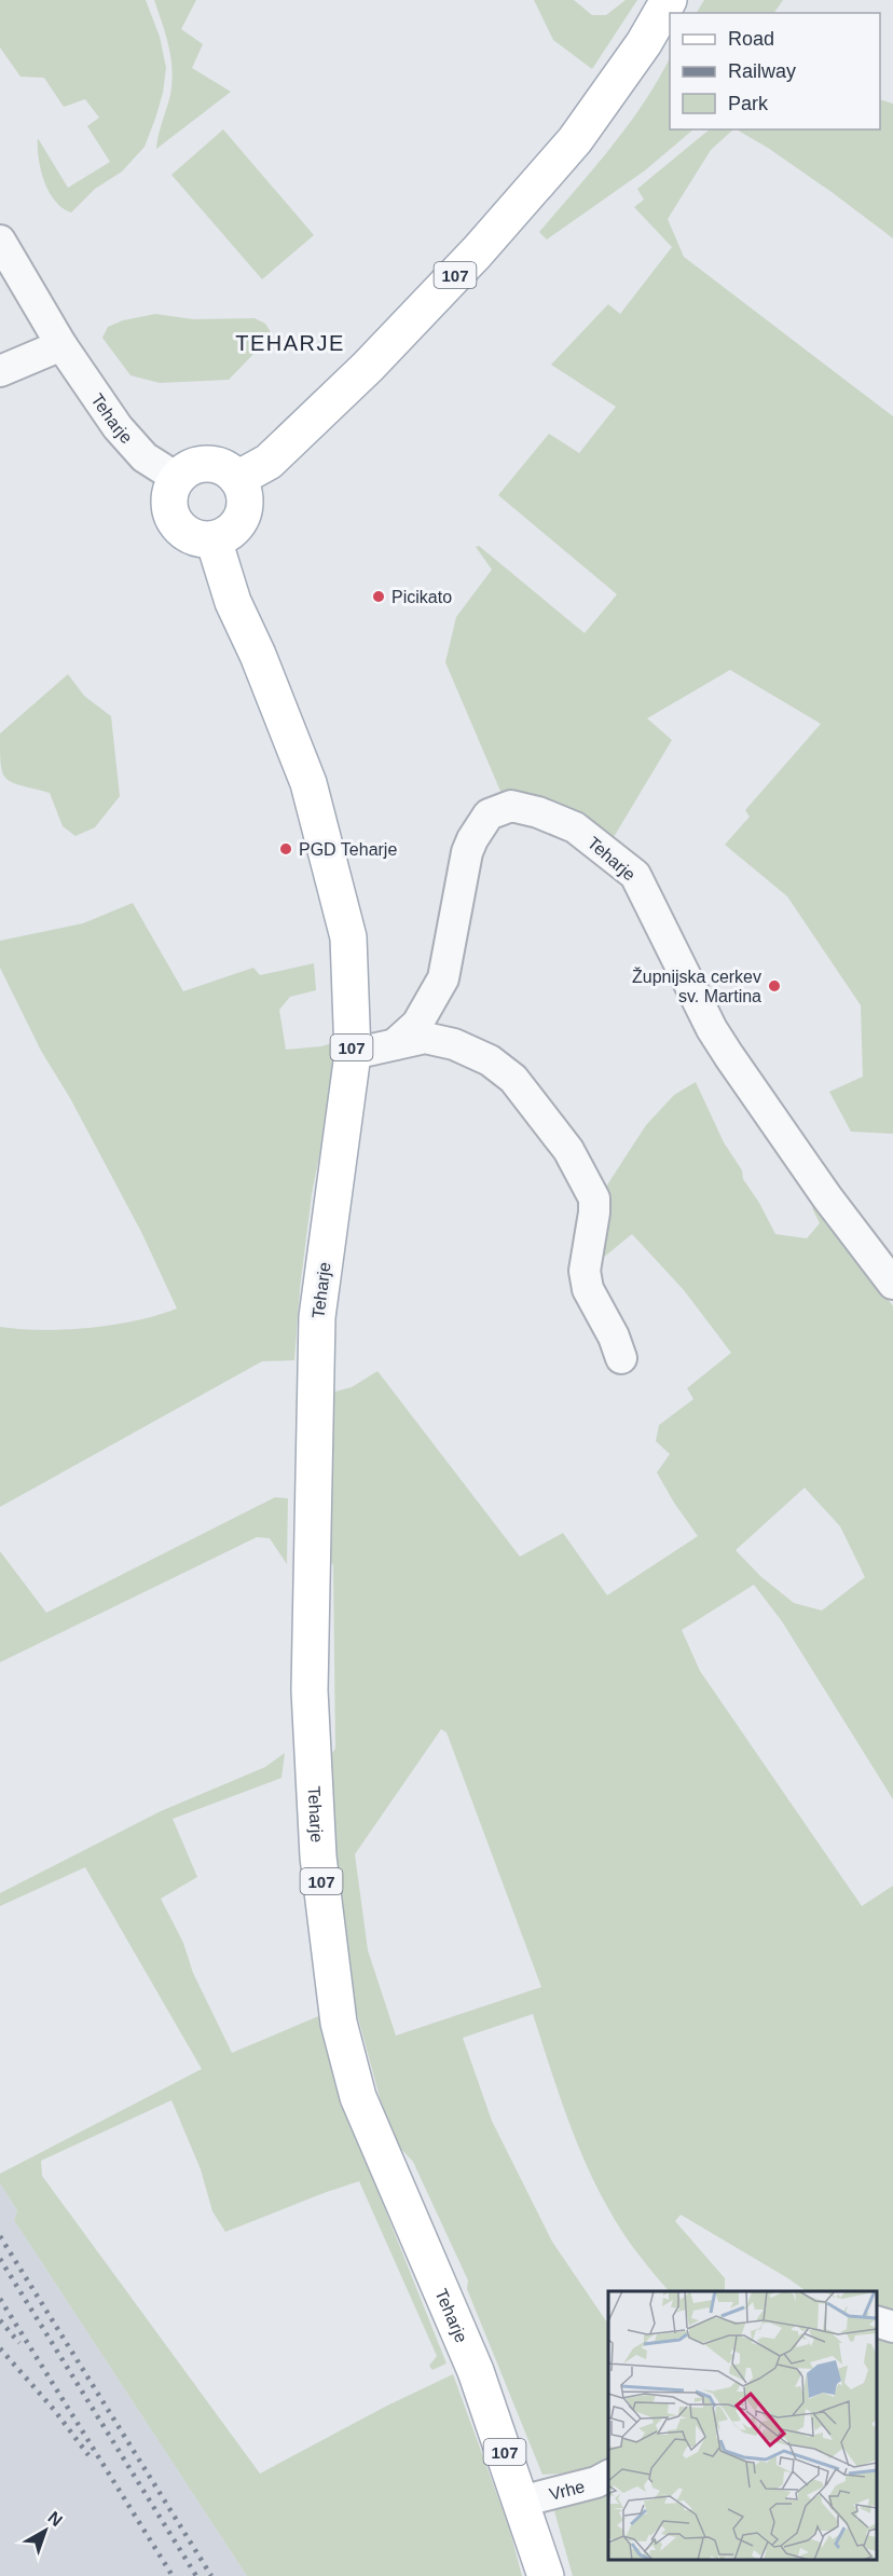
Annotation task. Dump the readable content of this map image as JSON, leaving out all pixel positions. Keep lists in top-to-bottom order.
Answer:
{
  "streets": {
    "main road": ["107", "Teharje"],
    "street": ["Vrhe"]
  },
  "crossings": [
    ["107", "Teharje"],
    ["Teharje", "Vrhe"]
  ],
  "districts": ["TEHARJE"],
  "places": ["Picikato", "PGD Teharje", "Župnijska cerkev sv. Martina"],
  "legend": ["Road", "Railway", "Park"],
  "north": "top right"
}
